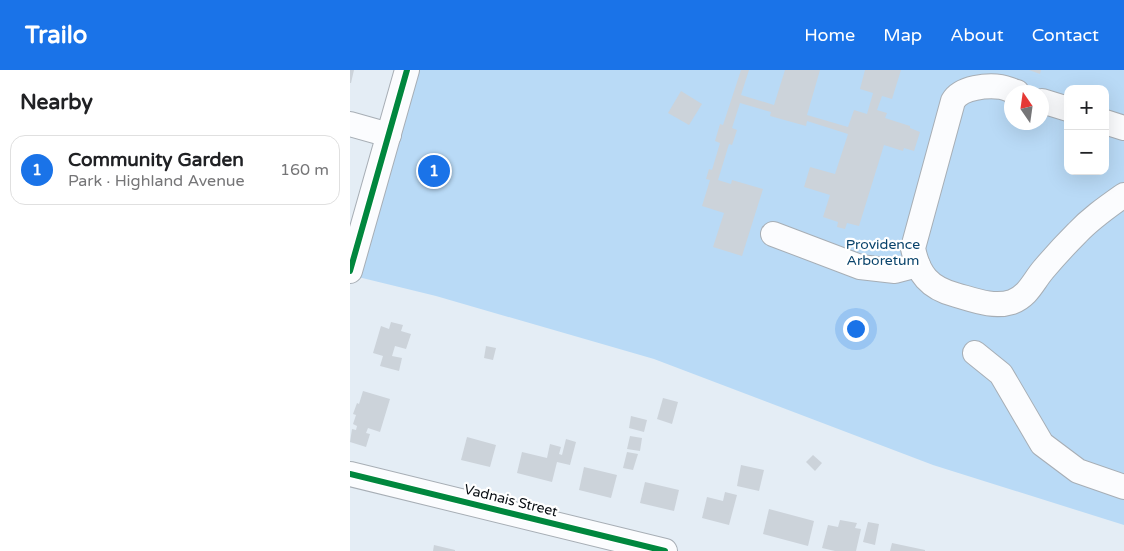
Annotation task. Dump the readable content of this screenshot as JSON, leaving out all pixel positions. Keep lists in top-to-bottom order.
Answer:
{
  "streets": {
    "street": ["Vadnais Street"]
  },
  "parks": ["Providence Arboretum"],
  "north": "top",
  "page": {
    "header": "Trailo",
    "nav": [
      "Home",
      "Map",
      "About",
      "Contact"
    ],
    "heading": "Nearby",
    "map_buttons": ["+", "−"],
    "list": [
      {
        "mark": "1",
        "name": "Community Garden",
        "note": "Park · Highland Avenue",
        "value": "160 m"
      }
    ],
    "pins": "1"
  }
}
